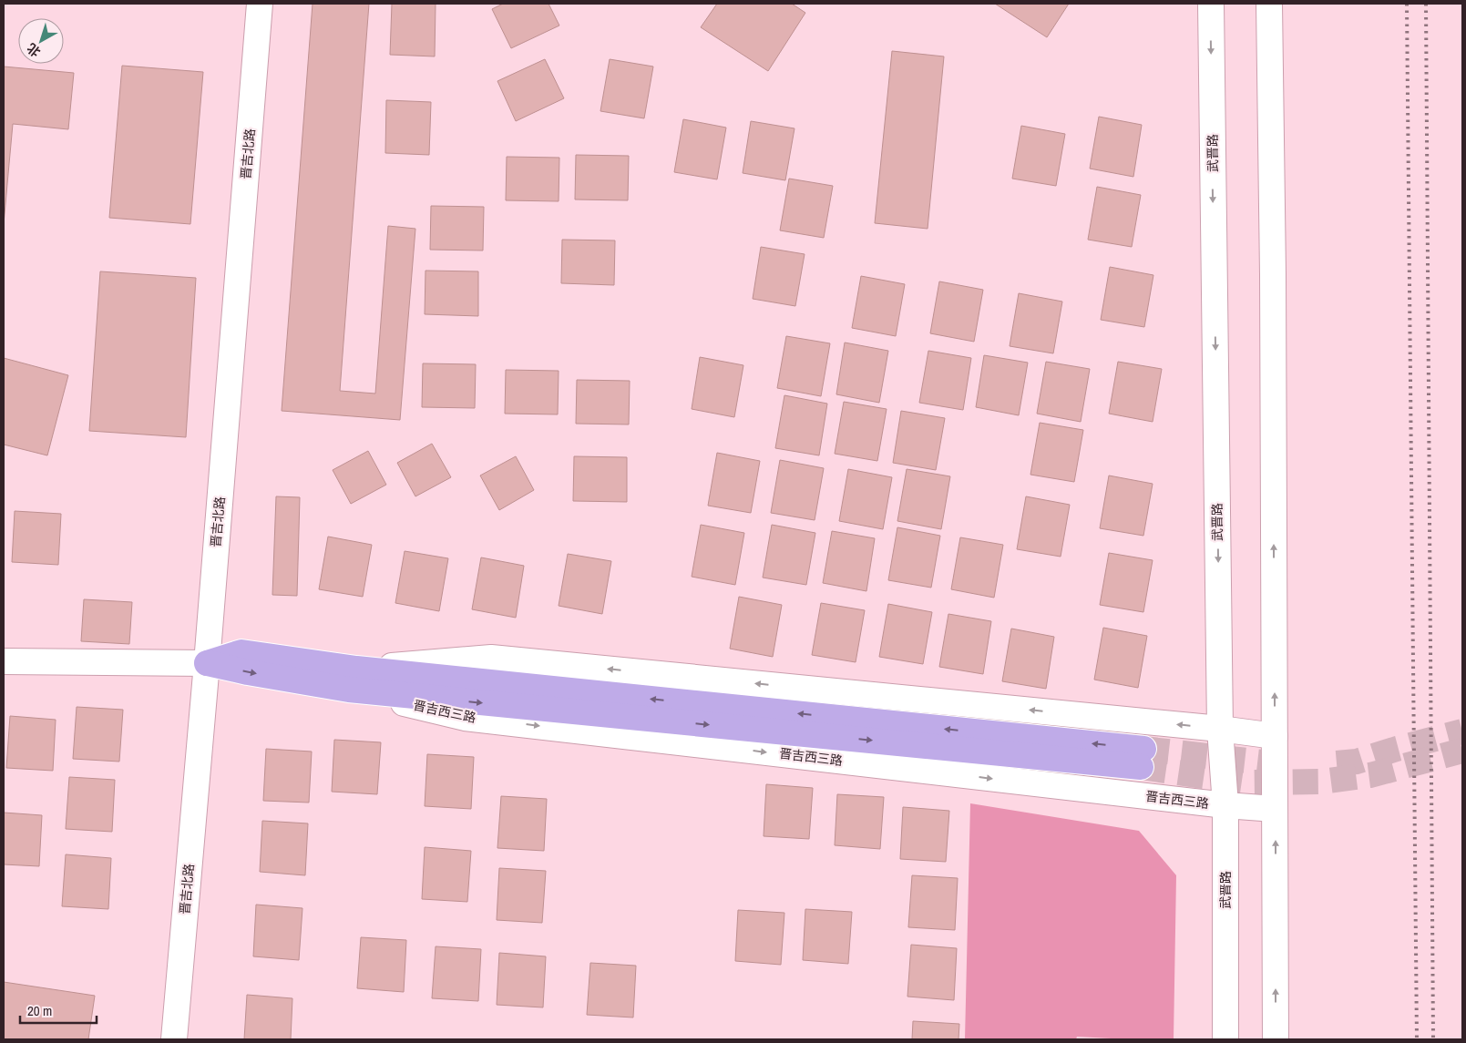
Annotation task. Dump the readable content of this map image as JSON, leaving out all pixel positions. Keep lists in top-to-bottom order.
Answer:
{
  "streets": {
    "main road": ["晋吉西三路"],
    "street": ["武晋路", "晋吉北路"]
  },
  "crossings": [
    ["武晋路", "晋吉西三路"],
    ["晋吉北路", "晋吉西三路"]
  ],
  "scale_bar": "20 m",
  "north": "bottom left"
}
